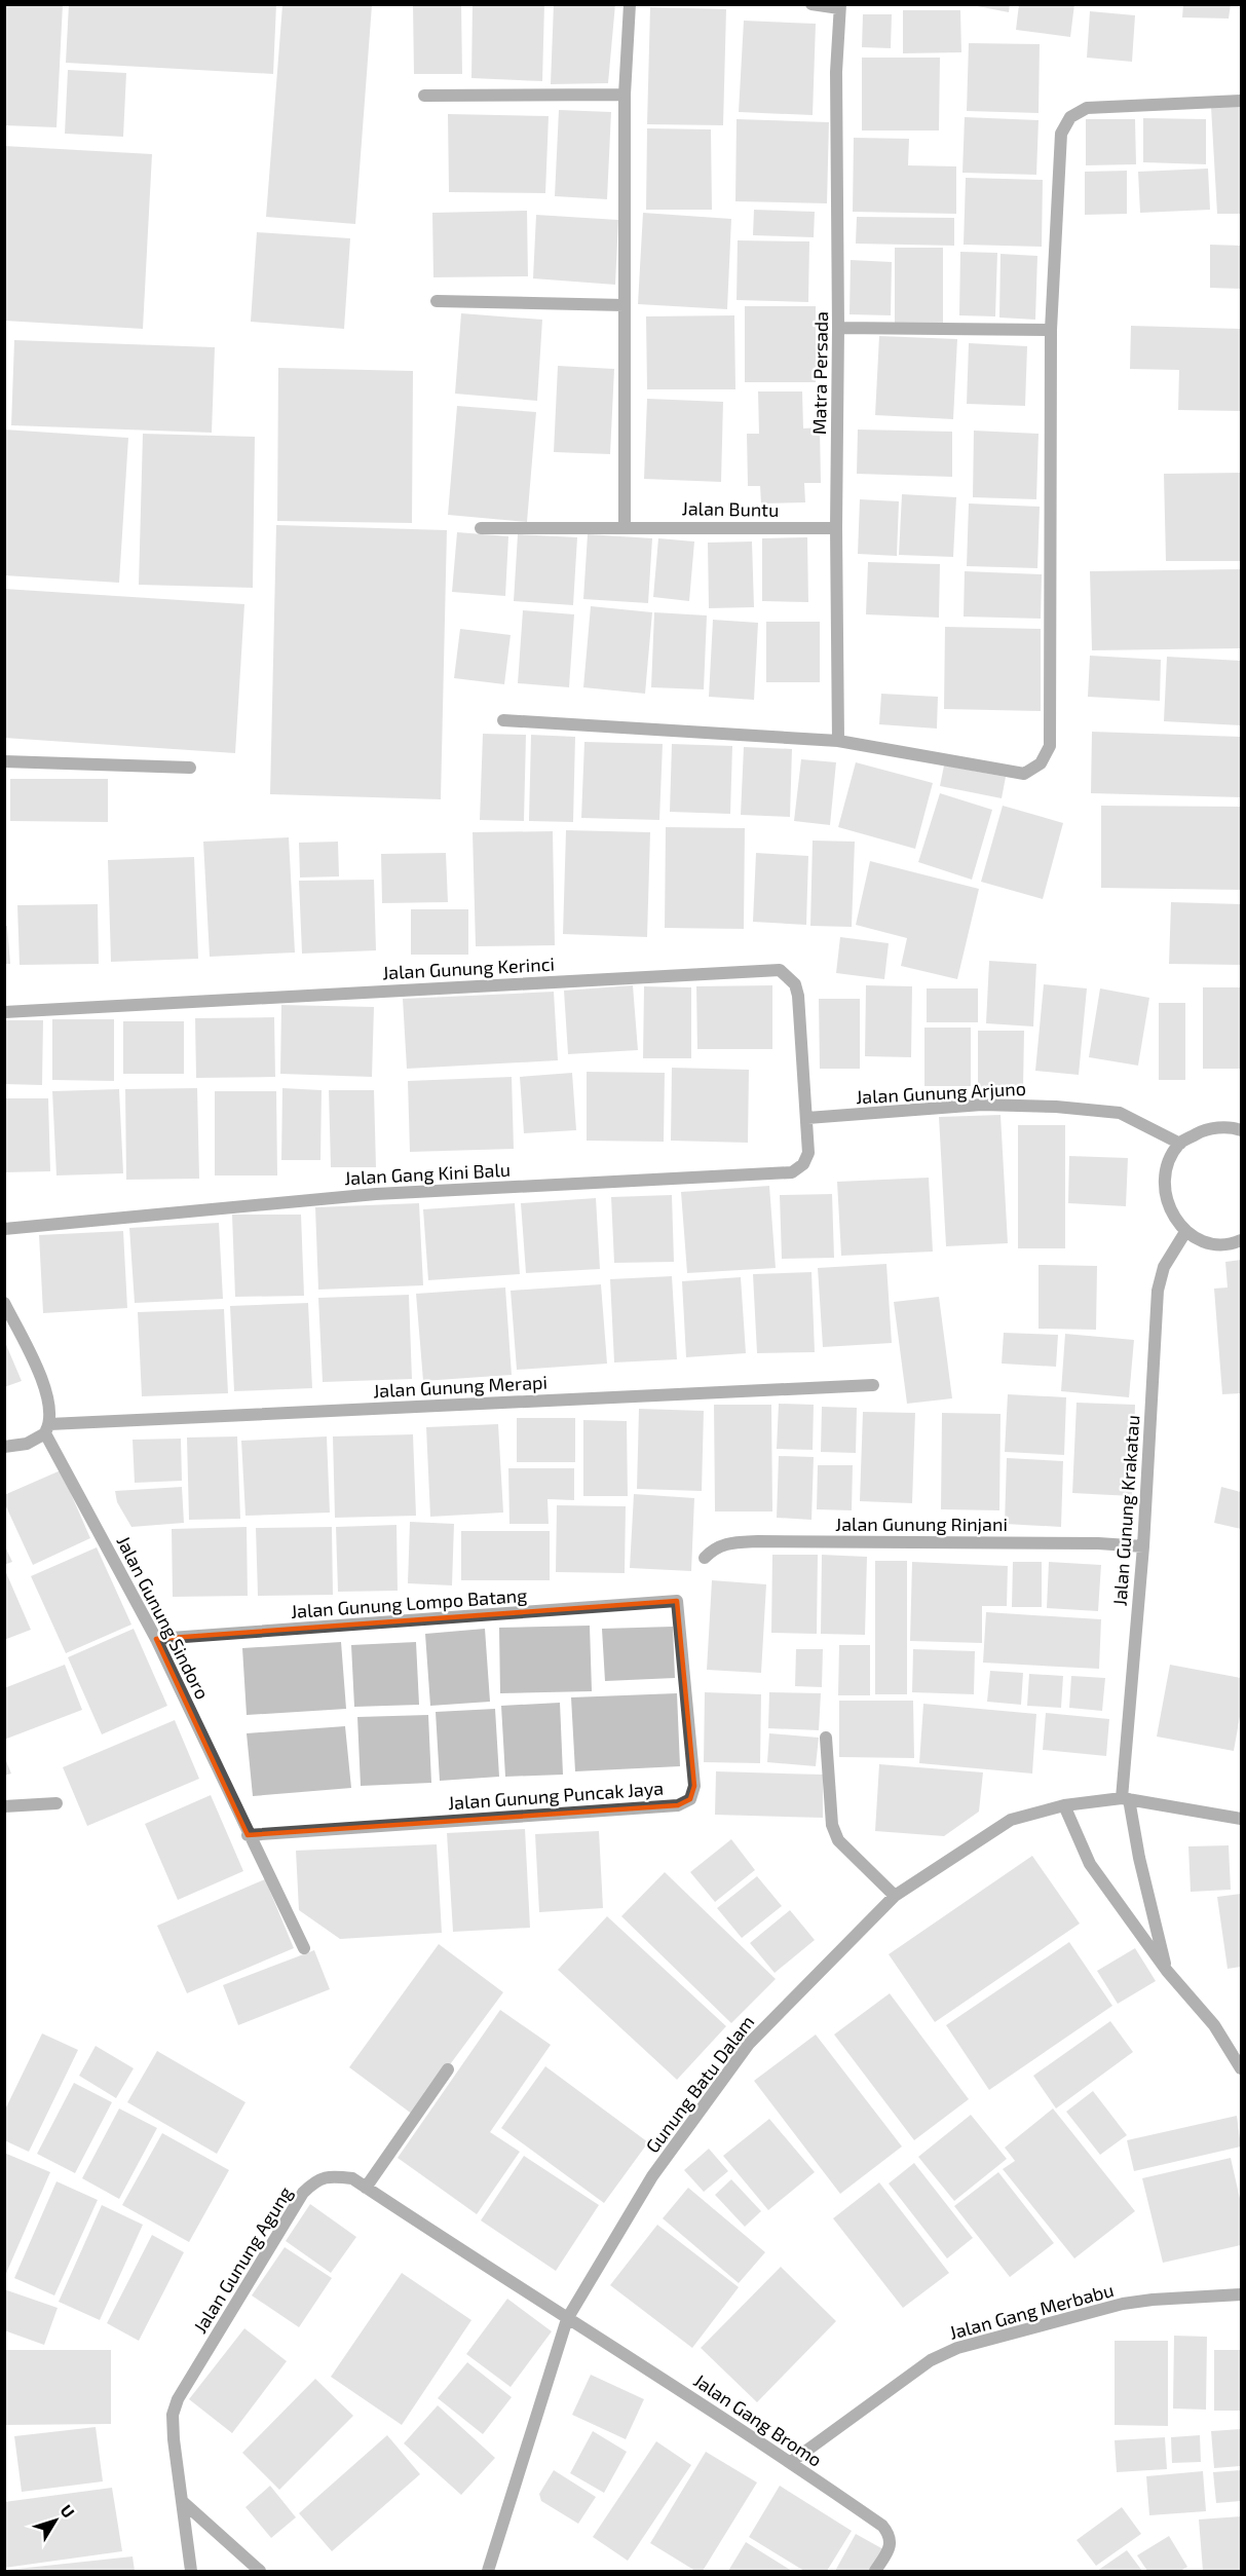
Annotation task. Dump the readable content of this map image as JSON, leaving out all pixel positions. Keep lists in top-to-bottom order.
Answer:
{
  "streets": {
    "street": [
      "Matra Persada",
      "Jalan Buntu",
      "Jalan Gunung Kerinci",
      "Jalan Gunung Arjuno",
      "Jalan Gang Kini Balu",
      "Jalan Gunung Merapi",
      "Jalan Gunung Krakatau",
      "Jalan Gunung Rinjani",
      "Jalan Gunung Lompo Batang",
      "Jalan Gunung Sindoro",
      "Jalan Gunung Puncak Jaya",
      "Gunung Batu Dalam",
      "Jalan Gunung Agung",
      "Jalan Gang Merbabu",
      "Jalan Gang Bromo"
    ]
  },
  "crossings": [
    ["Matra Persada", "Jalan Buntu"],
    ["Jalan Gunung Kerinci", "Jalan Gunung Arjuno"],
    ["Jalan Gunung Kerinci", "Jalan Gang Kini Balu"],
    ["Jalan Gunung Arjuno", "Jalan Gang Kini Balu"],
    ["Jalan Gunung Merapi", "Jalan Gunung Sindoro"],
    ["Jalan Gunung Krakatau", "Jalan Gunung Rinjani"],
    ["Jalan Gunung Krakatau", "Gunung Batu Dalam"],
    ["Jalan Gunung Lompo Batang", "Jalan Gunung Sindoro"],
    ["Jalan Gunung Lompo Batang", "Jalan Gunung Puncak Jaya"],
    ["Jalan Gunung Sindoro", "Jalan Gunung Puncak Jaya"],
    ["Gunung Batu Dalam", "Jalan Gunung Agung"],
    ["Gunung Batu Dalam", "Jalan Gang Bromo"],
    ["Jalan Gunung Agung", "Jalan Gang Bromo"],
    ["Jalan Gang Merbabu", "Jalan Gang Bromo"]
  ],
  "north": "top right"
}
